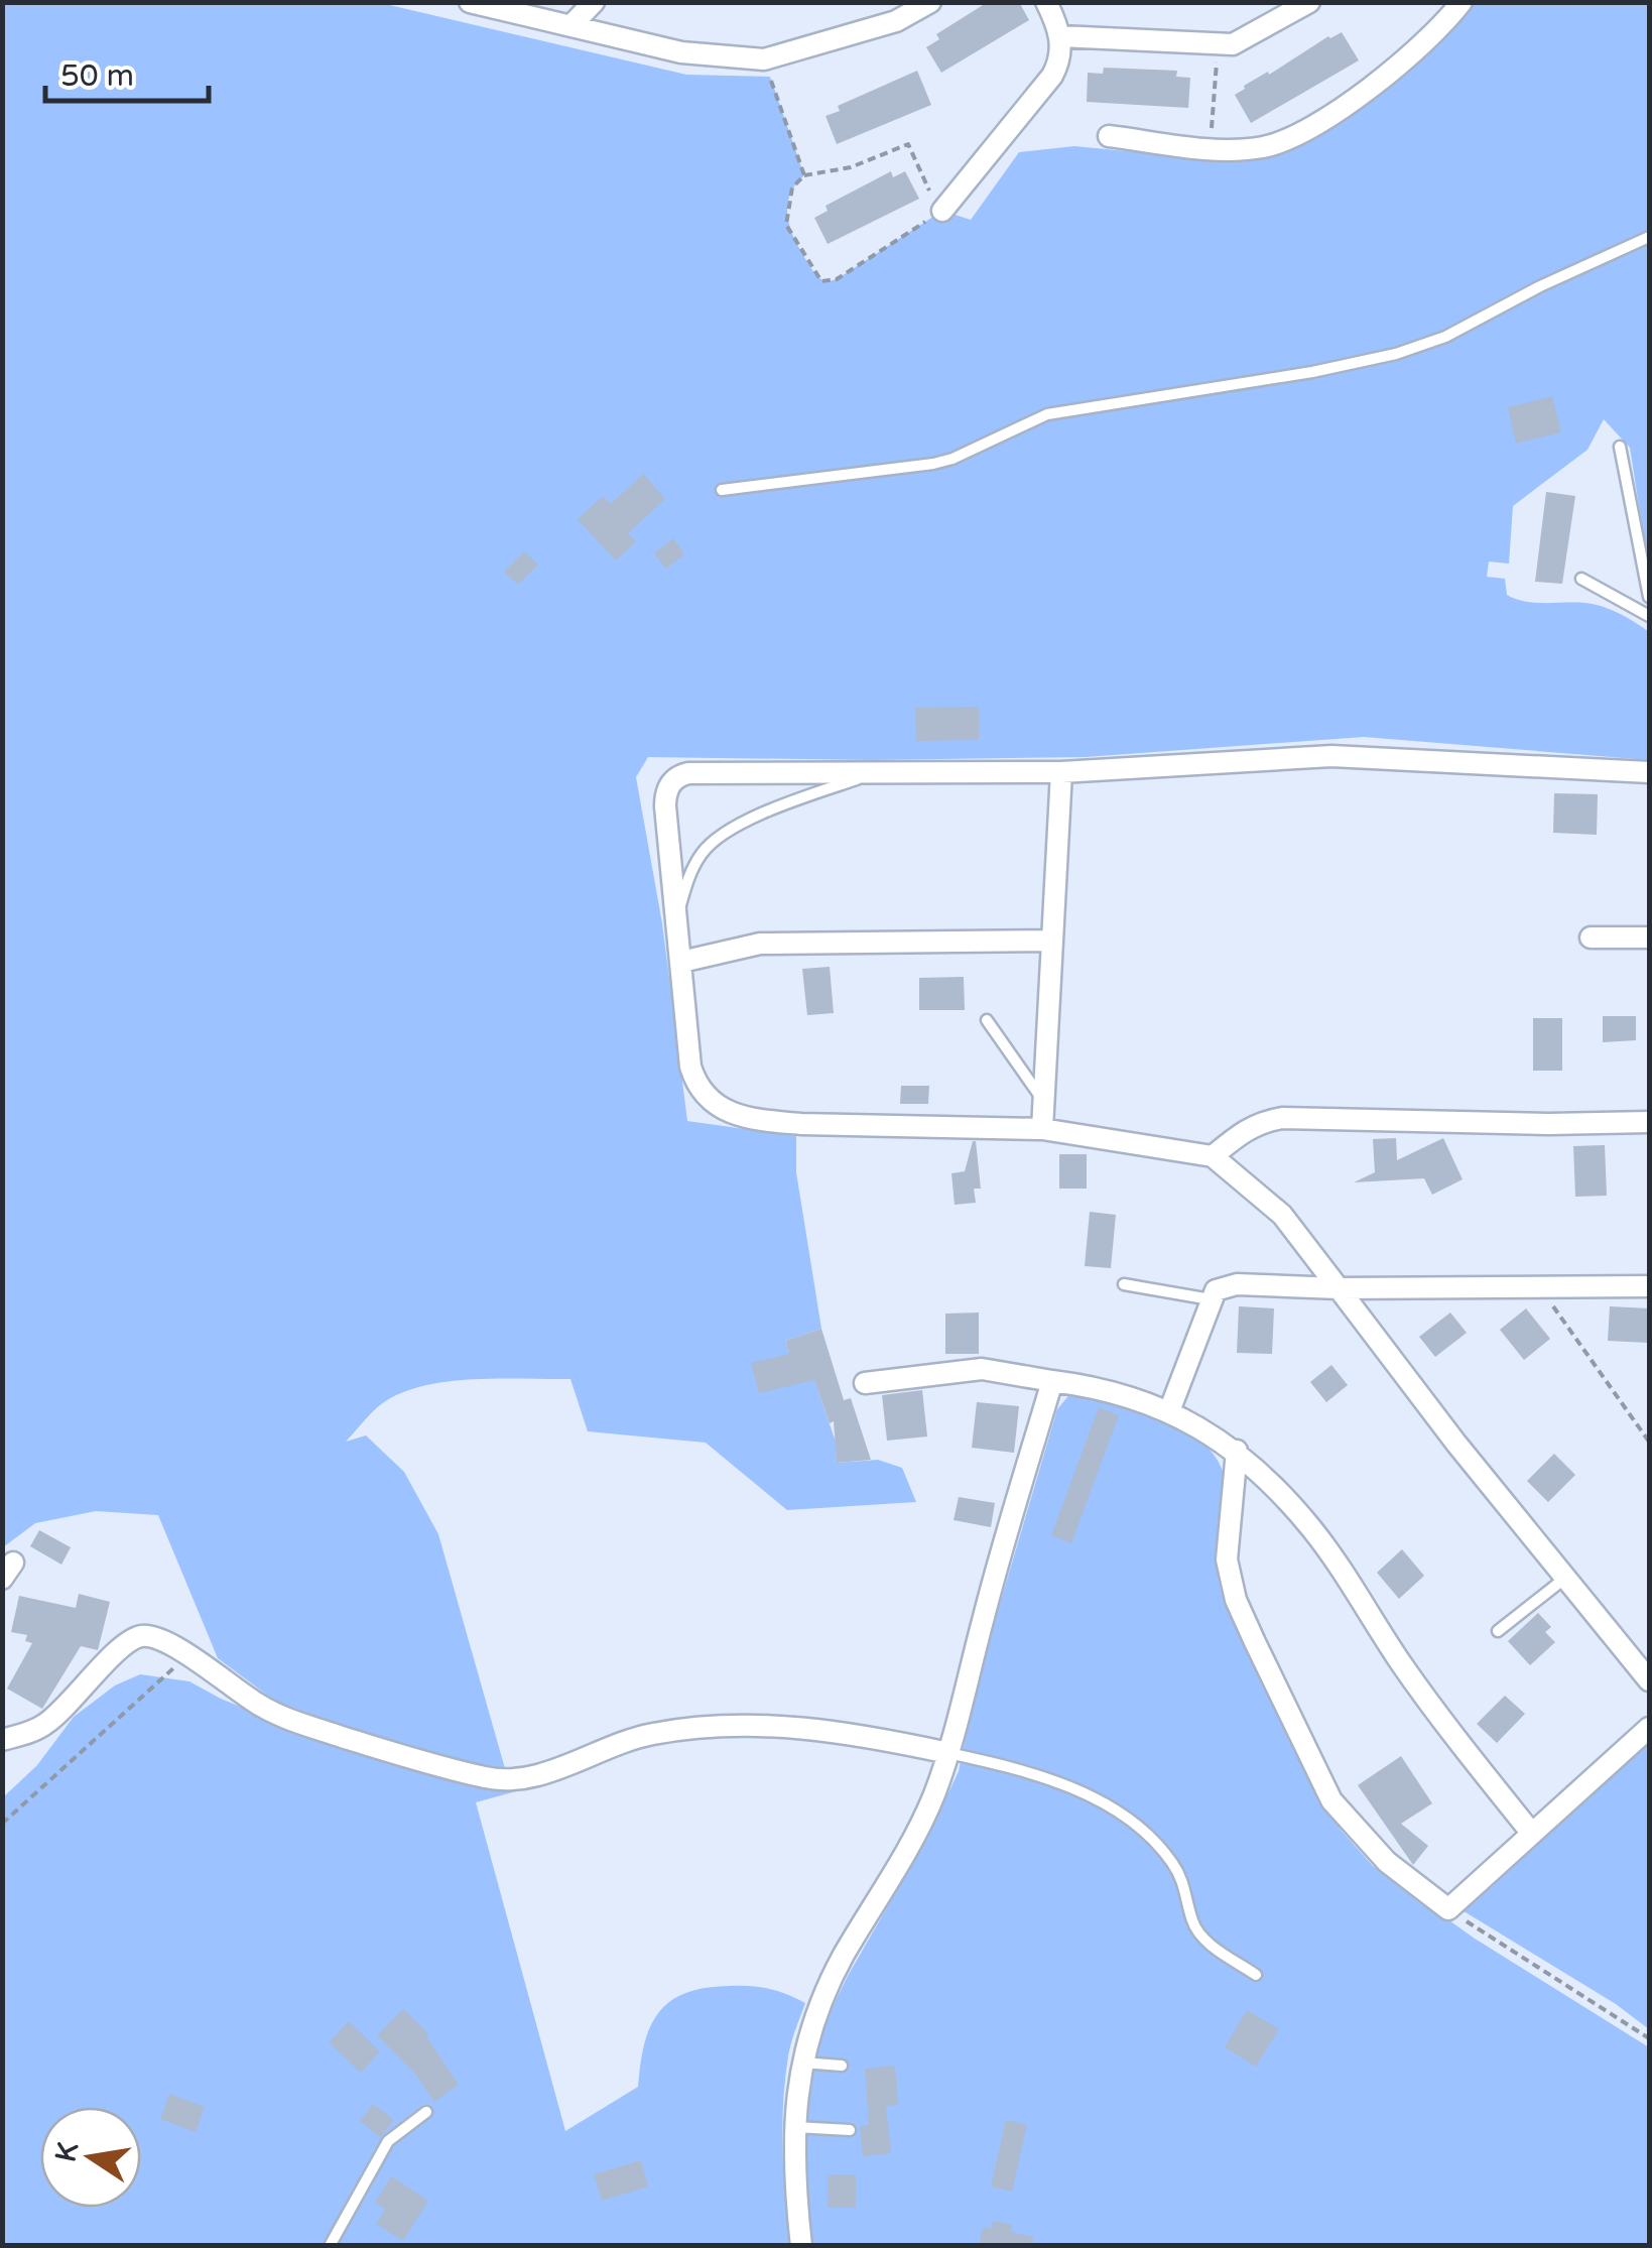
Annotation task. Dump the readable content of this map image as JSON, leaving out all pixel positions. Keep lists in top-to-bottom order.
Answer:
{
  "scale_bar": "50 m",
  "north": "left"
}
